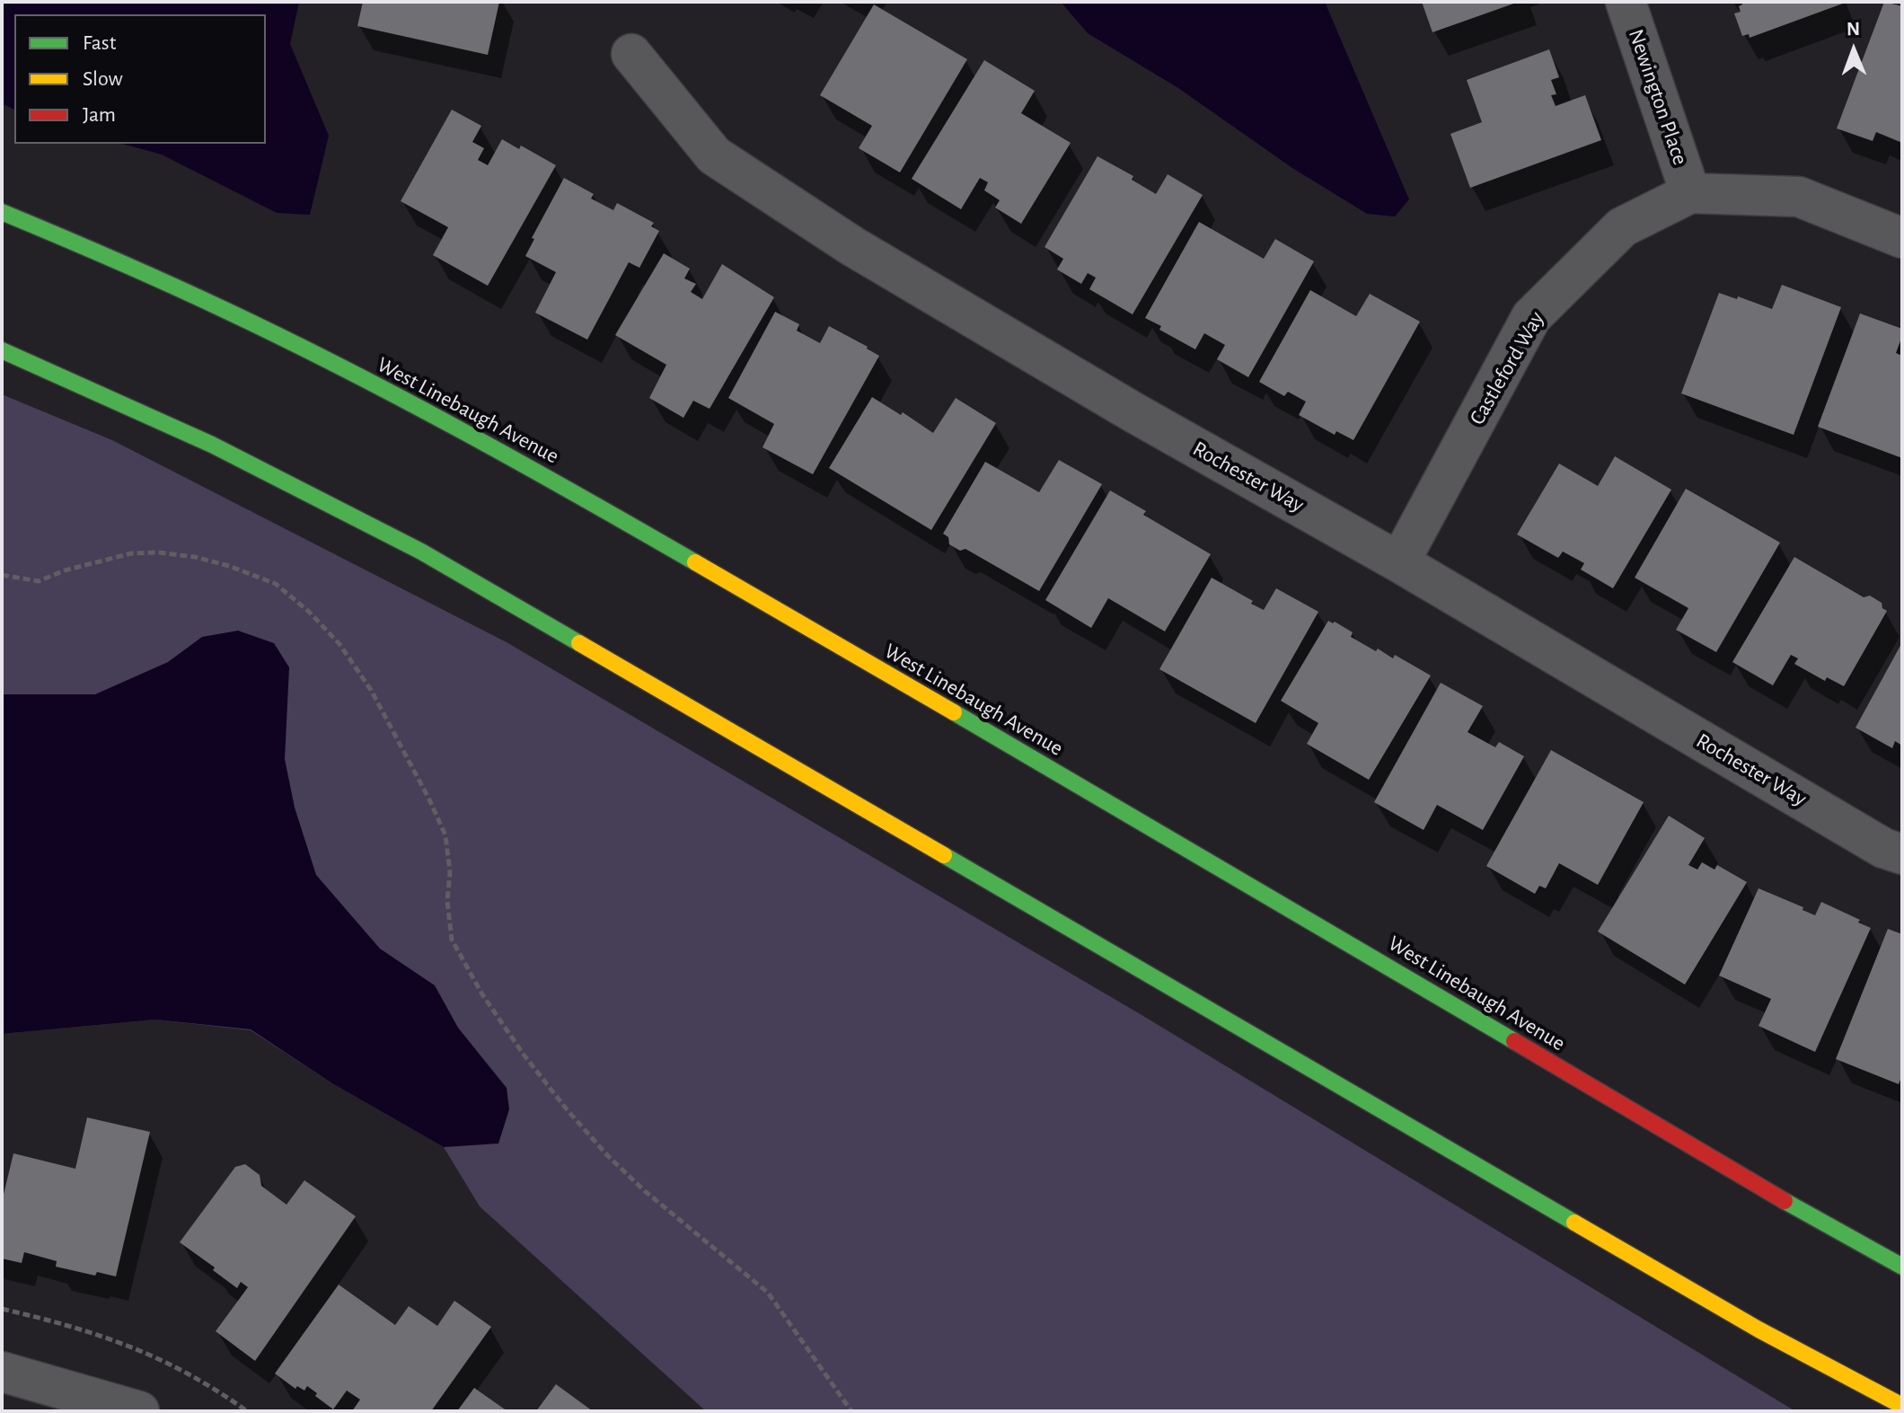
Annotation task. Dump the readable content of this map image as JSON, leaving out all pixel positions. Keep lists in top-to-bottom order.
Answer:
{
  "streets": {
    "main road": ["West Linebaugh Avenue"],
    "street": ["Newington Place", "Castleford Way", "Rochester Way"]
  },
  "crossings": [
    ["Newington Place", "Castleford Way"],
    ["Castleford Way", "Rochester Way"]
  ],
  "legend": ["Fast", "Slow", "Jam"],
  "north": "top"
}
